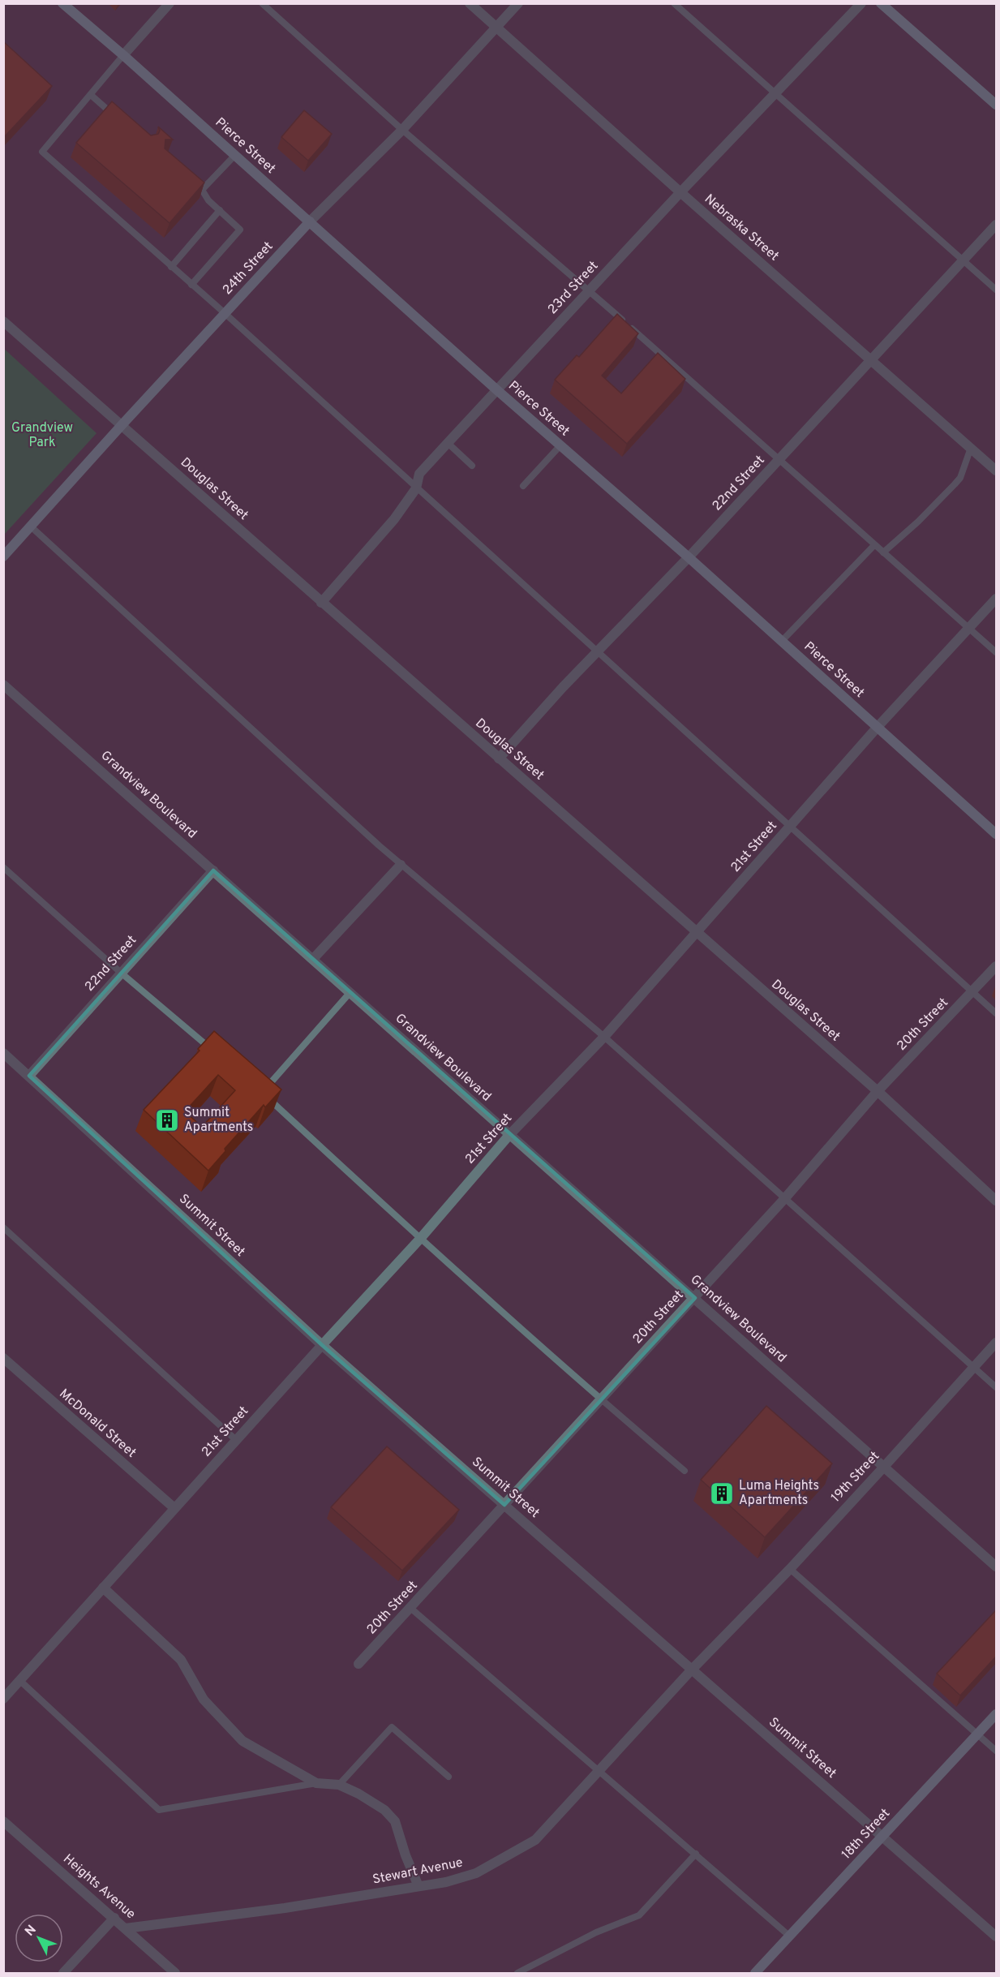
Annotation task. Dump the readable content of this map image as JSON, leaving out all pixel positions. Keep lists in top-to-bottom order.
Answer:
{
  "streets": {
    "main road": ["Pierce Street", "24th Street", "18th Street"],
    "street": [
      "Nebraska Street",
      "23rd Street",
      "22nd Street",
      "Douglas Street",
      "Grandview Boulevard",
      "21st Street",
      "20th Street",
      "Summit Street",
      "McDonald Street",
      "19th Street",
      "Stewart Avenue",
      "Heights Avenue"
    ]
  },
  "crossings": [
    ["Pierce Street", "24th Street"],
    ["Pierce Street", "23rd Street"],
    ["Pierce Street", "22nd Street"],
    ["Pierce Street", "21st Street"],
    ["Nebraska Street", "24th Street"],
    ["Nebraska Street", "23rd Street"],
    ["Nebraska Street", "22nd Street"],
    ["24th Street", "Douglas Street"],
    ["23rd Street", "Douglas Street"],
    ["22nd Street", "Douglas Street"],
    ["22nd Street", "Grandview Boulevard"],
    ["22nd Street", "Summit Street"],
    ["Douglas Street", "21st Street"],
    ["Douglas Street", "20th Street"],
    ["Grandview Boulevard", "21st Street"],
    ["Grandview Boulevard", "20th Street"],
    ["Grandview Boulevard", "19th Street"],
    ["21st Street", "Summit Street"],
    ["21st Street", "McDonald Street"],
    ["20th Street", "Summit Street"],
    ["Summit Street", "19th Street"],
    ["Summit Street", "18th Street"],
    ["Summit Street", "Stewart Avenue"],
    ["19th Street", "Stewart Avenue"],
    ["Stewart Avenue", "Heights Avenue"]
  ],
  "parks": ["Grandview Park"],
  "places": {
    "building": ["Summit Apartments", "Luma Heights Apartments"]
  },
  "north": "top left"
}
